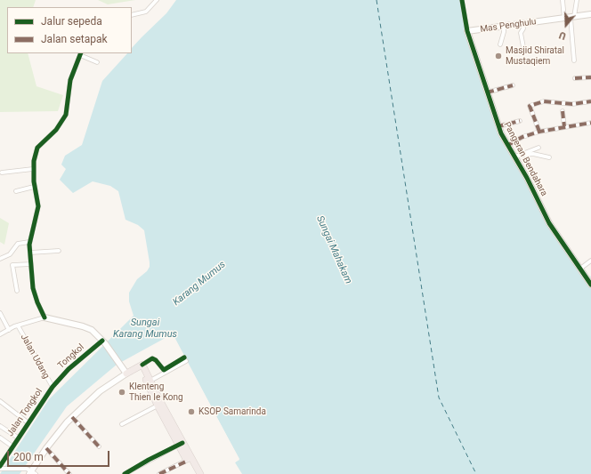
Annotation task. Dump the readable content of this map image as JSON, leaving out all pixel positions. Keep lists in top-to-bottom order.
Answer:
{
  "streets": {
    "street": [
      "Mas Penghulu",
      "Pangeran Bendahara",
      "Jalan Udang",
      "Tongkol",
      "Jalan Tongkol"
    ]
  },
  "crossings": [
    ["Mas Penghulu", "Pangeran Bendahara"],
    ["Jalan Udang", "Tongkol"],
    ["Jalan Udang", "Jalan Tongkol"],
    ["Tongkol", "Jalan Tongkol"]
  ],
  "water": ["Sungai Mahakam", "Karang Mumus", "Sungai Karang Mumus"],
  "places": ["Masjid Shiratal Mustaqiem", "Klenteng Thien Ie Kong", "KSOP Samarinda"],
  "legend": ["Jalur sepeda", "Jalan setapak"],
  "scale_bar": "200 m",
  "north": "bottom"
}
